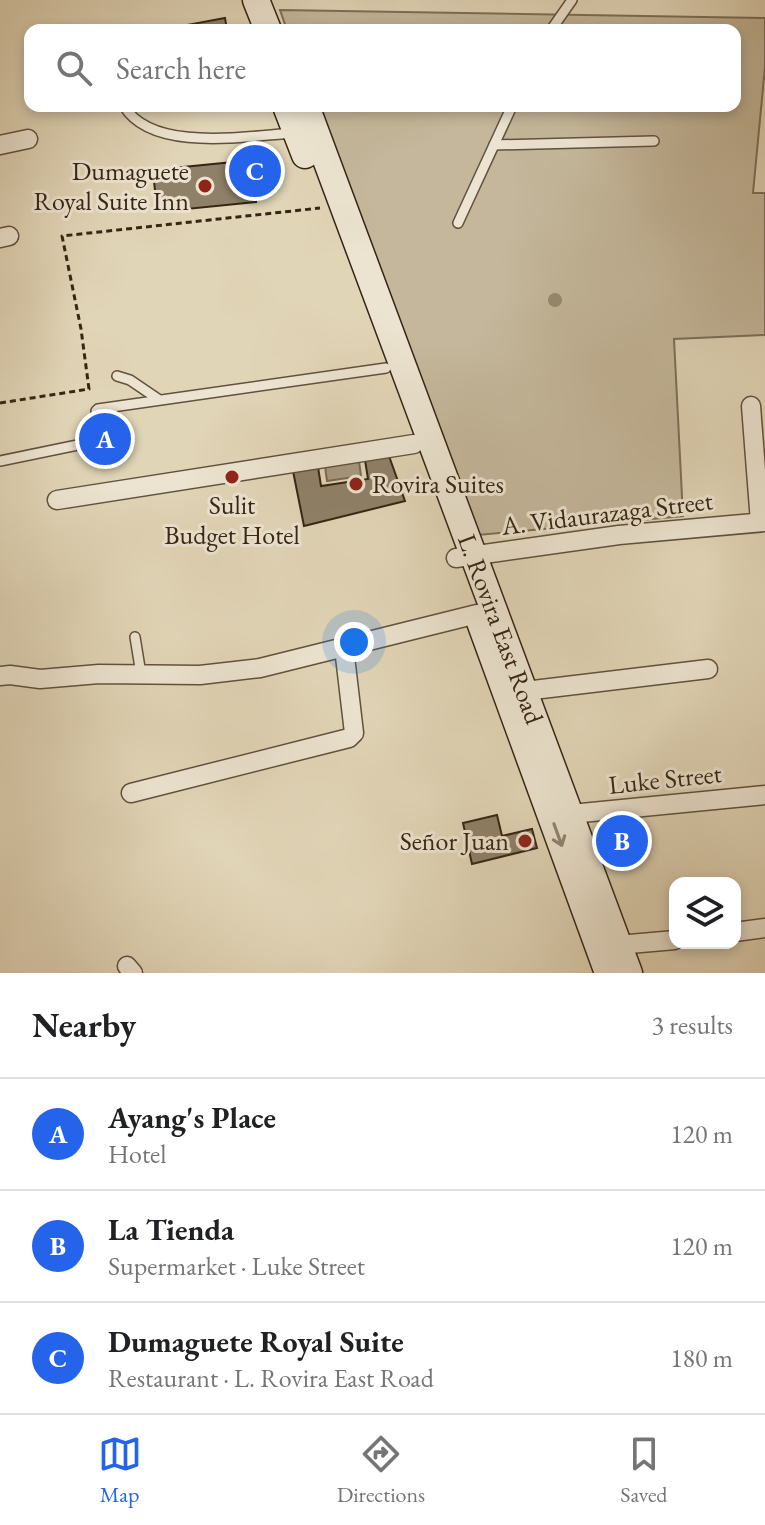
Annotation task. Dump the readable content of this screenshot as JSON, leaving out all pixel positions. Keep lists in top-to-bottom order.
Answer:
{
  "streets": {
    "main road": ["L. Rovira East Road"],
    "street": ["A. Vidaurazaga Street", "Luke Street"]
  },
  "crossings": [
    ["A. Vidaurazaga Street", "L. Rovira East Road"],
    ["L. Rovira East Road", "Luke Street"]
  ],
  "places": [
    "Dumaguete Royal Suite Inn",
    "Sulit Budget Hotel",
    "Rovira Suites",
    "Señor Juan"
  ],
  "page": {
    "search": "Search here",
    "pins": ["C", "A", "B"],
    "heading": ["Nearby", "3 results"],
    "list": [
      {
        "mark": "A",
        "name": "Ayang's Place",
        "note": "Hotel",
        "value": "120 m"
      },
      {
        "mark": "B",
        "name": "La Tienda",
        "note": "Supermarket · Luke Street",
        "value": "120 m"
      },
      {
        "mark": "C",
        "name": "Dumaguete Royal Suite",
        "note": "Restaurant · L. Rovira East Road",
        "value": "180 m"
      }
    ],
    "nav": ["Map", "Directions", "Saved"]
  }
}
